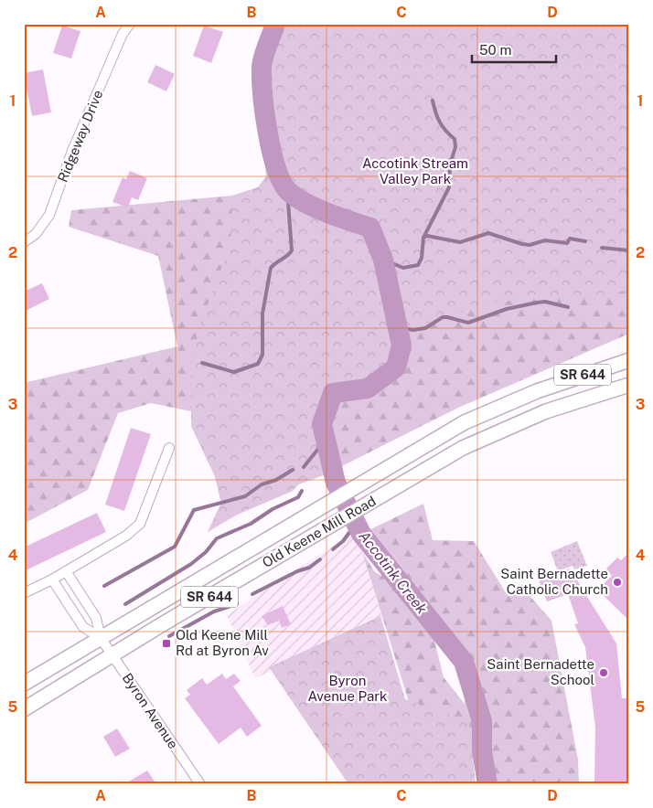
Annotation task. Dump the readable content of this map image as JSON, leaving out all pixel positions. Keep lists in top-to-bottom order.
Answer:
{
  "streets": {
    "main road": ["SR 644", "Old Keene Mill Road"],
    "street": ["Ridgeway Drive", "Byron Avenue"]
  },
  "crossings": [
    ["Old Keene Mill Road", "Byron Avenue"]
  ],
  "water": ["Accotink Creek"],
  "parks": ["Accotink Stream Valley Park", "Byron Avenue Park"],
  "places": {
    "other": ["Saint Bernadette Catholic Church", "Saint Bernadette School"],
    "transit": ["Old Keene Mill Rd at Byron Av"]
  },
  "scale_bar": "50 m",
  "grid": {
    "columns": [
      "A",
      "B",
      "C",
      "D"
    ],
    "rows": [
      "1",
      "2",
      "3",
      "4",
      "5"
    ]
  }
}
